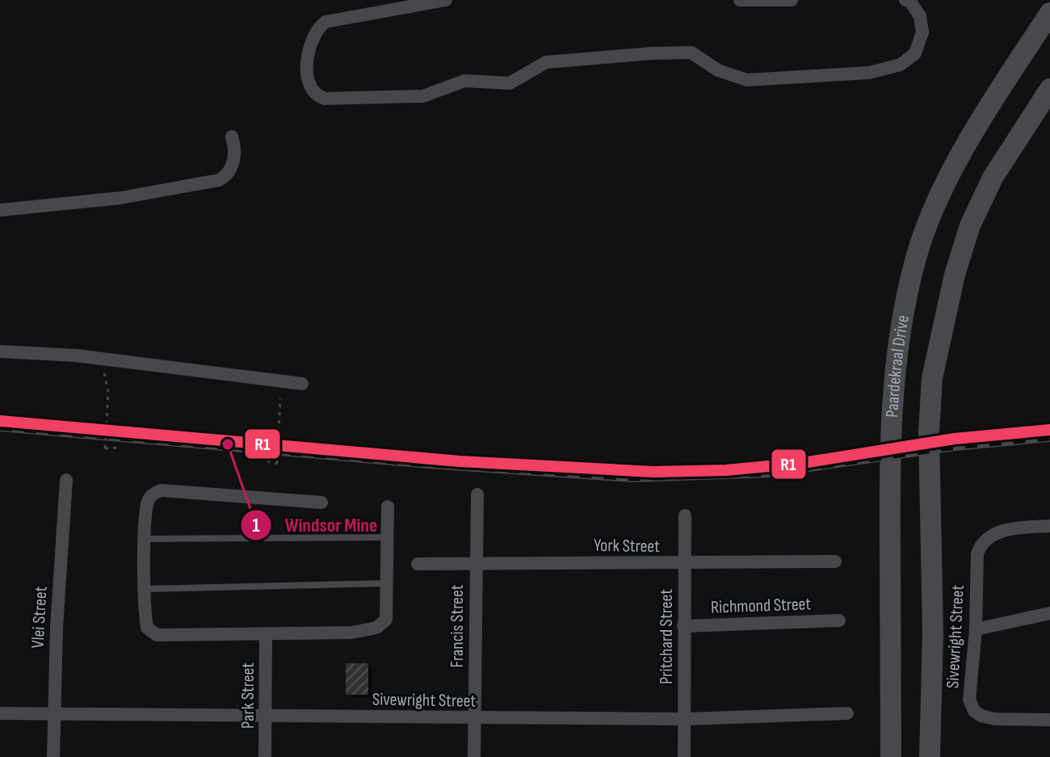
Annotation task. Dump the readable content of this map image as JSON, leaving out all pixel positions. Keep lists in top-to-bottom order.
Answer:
{
  "streets": {
    "main road": ["Paardekraal Drive"],
    "street": [
      "York Street",
      "Richmond Street",
      "Vlei Street",
      "Francis Street",
      "Pritchard Street",
      "Sivewright Street",
      "Park Street"
    ]
  },
  "crossings": [
    ["York Street", "Francis Street"],
    ["York Street", "Pritchard Street"],
    ["Richmond Street", "Pritchard Street"],
    ["Vlei Street", "Sivewright Street"],
    ["Francis Street", "Sivewright Street"],
    ["Pritchard Street", "Sivewright Street"],
    ["Sivewright Street", "Park Street"]
  ],
  "places": ["Windsor Mine"],
  "lines": ["transit line R1"]
}
